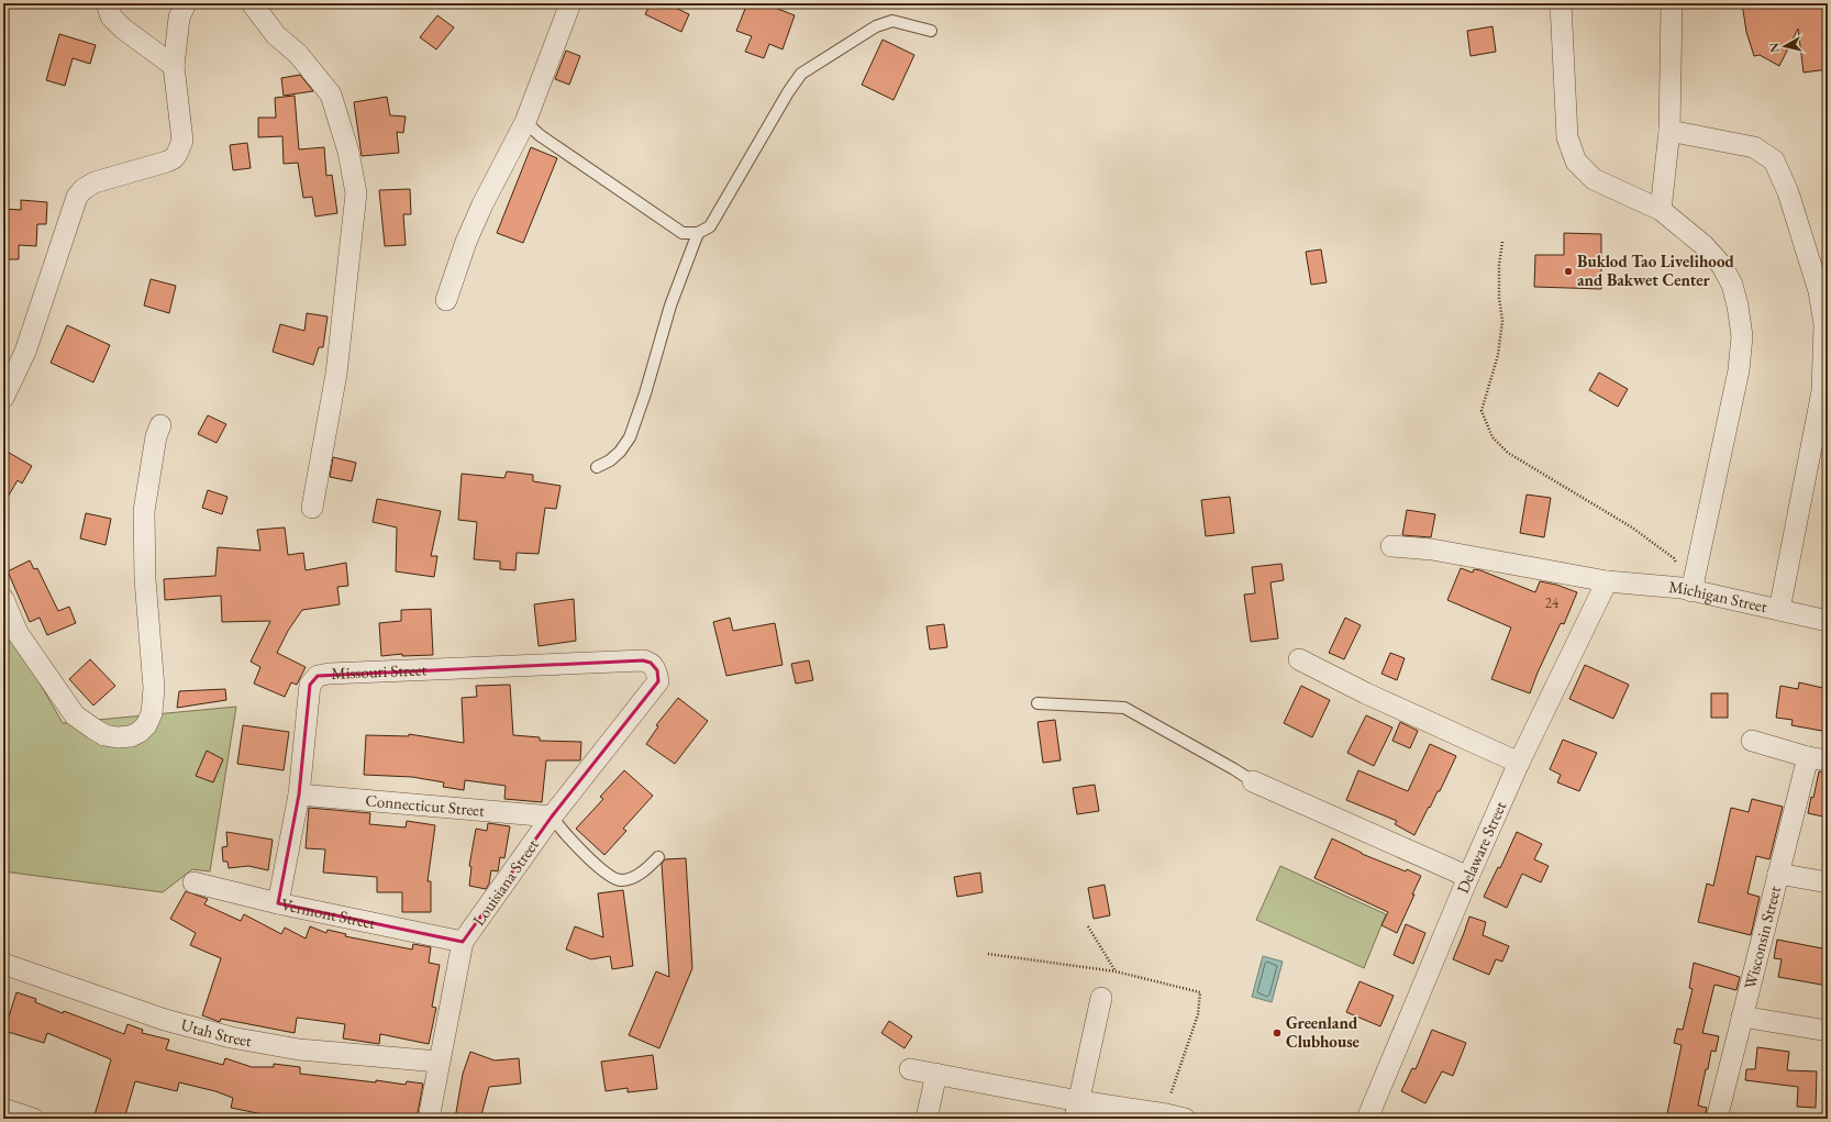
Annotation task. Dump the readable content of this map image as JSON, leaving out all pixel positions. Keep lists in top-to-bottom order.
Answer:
{
  "streets": {
    "street": [
      "Michigan Street",
      "Missouri Street",
      "Connecticut Street",
      "Delaware Street",
      "Louisiana Street",
      "Vermont Street",
      "Wisconsin Street",
      "Utah Street"
    ]
  },
  "crossings": [
    ["Michigan Street", "Delaware Street"],
    ["Missouri Street", "Connecticut Street"],
    ["Missouri Street", "Louisiana Street"],
    ["Missouri Street", "Vermont Street"],
    ["Connecticut Street", "Louisiana Street"],
    ["Louisiana Street", "Vermont Street"],
    ["Louisiana Street", "Utah Street"]
  ],
  "places": ["Buklod Tao Livelihood and Bakwet Center", "Greenland Clubhouse"],
  "house_numbers": ["24"],
  "north": "left"
}
